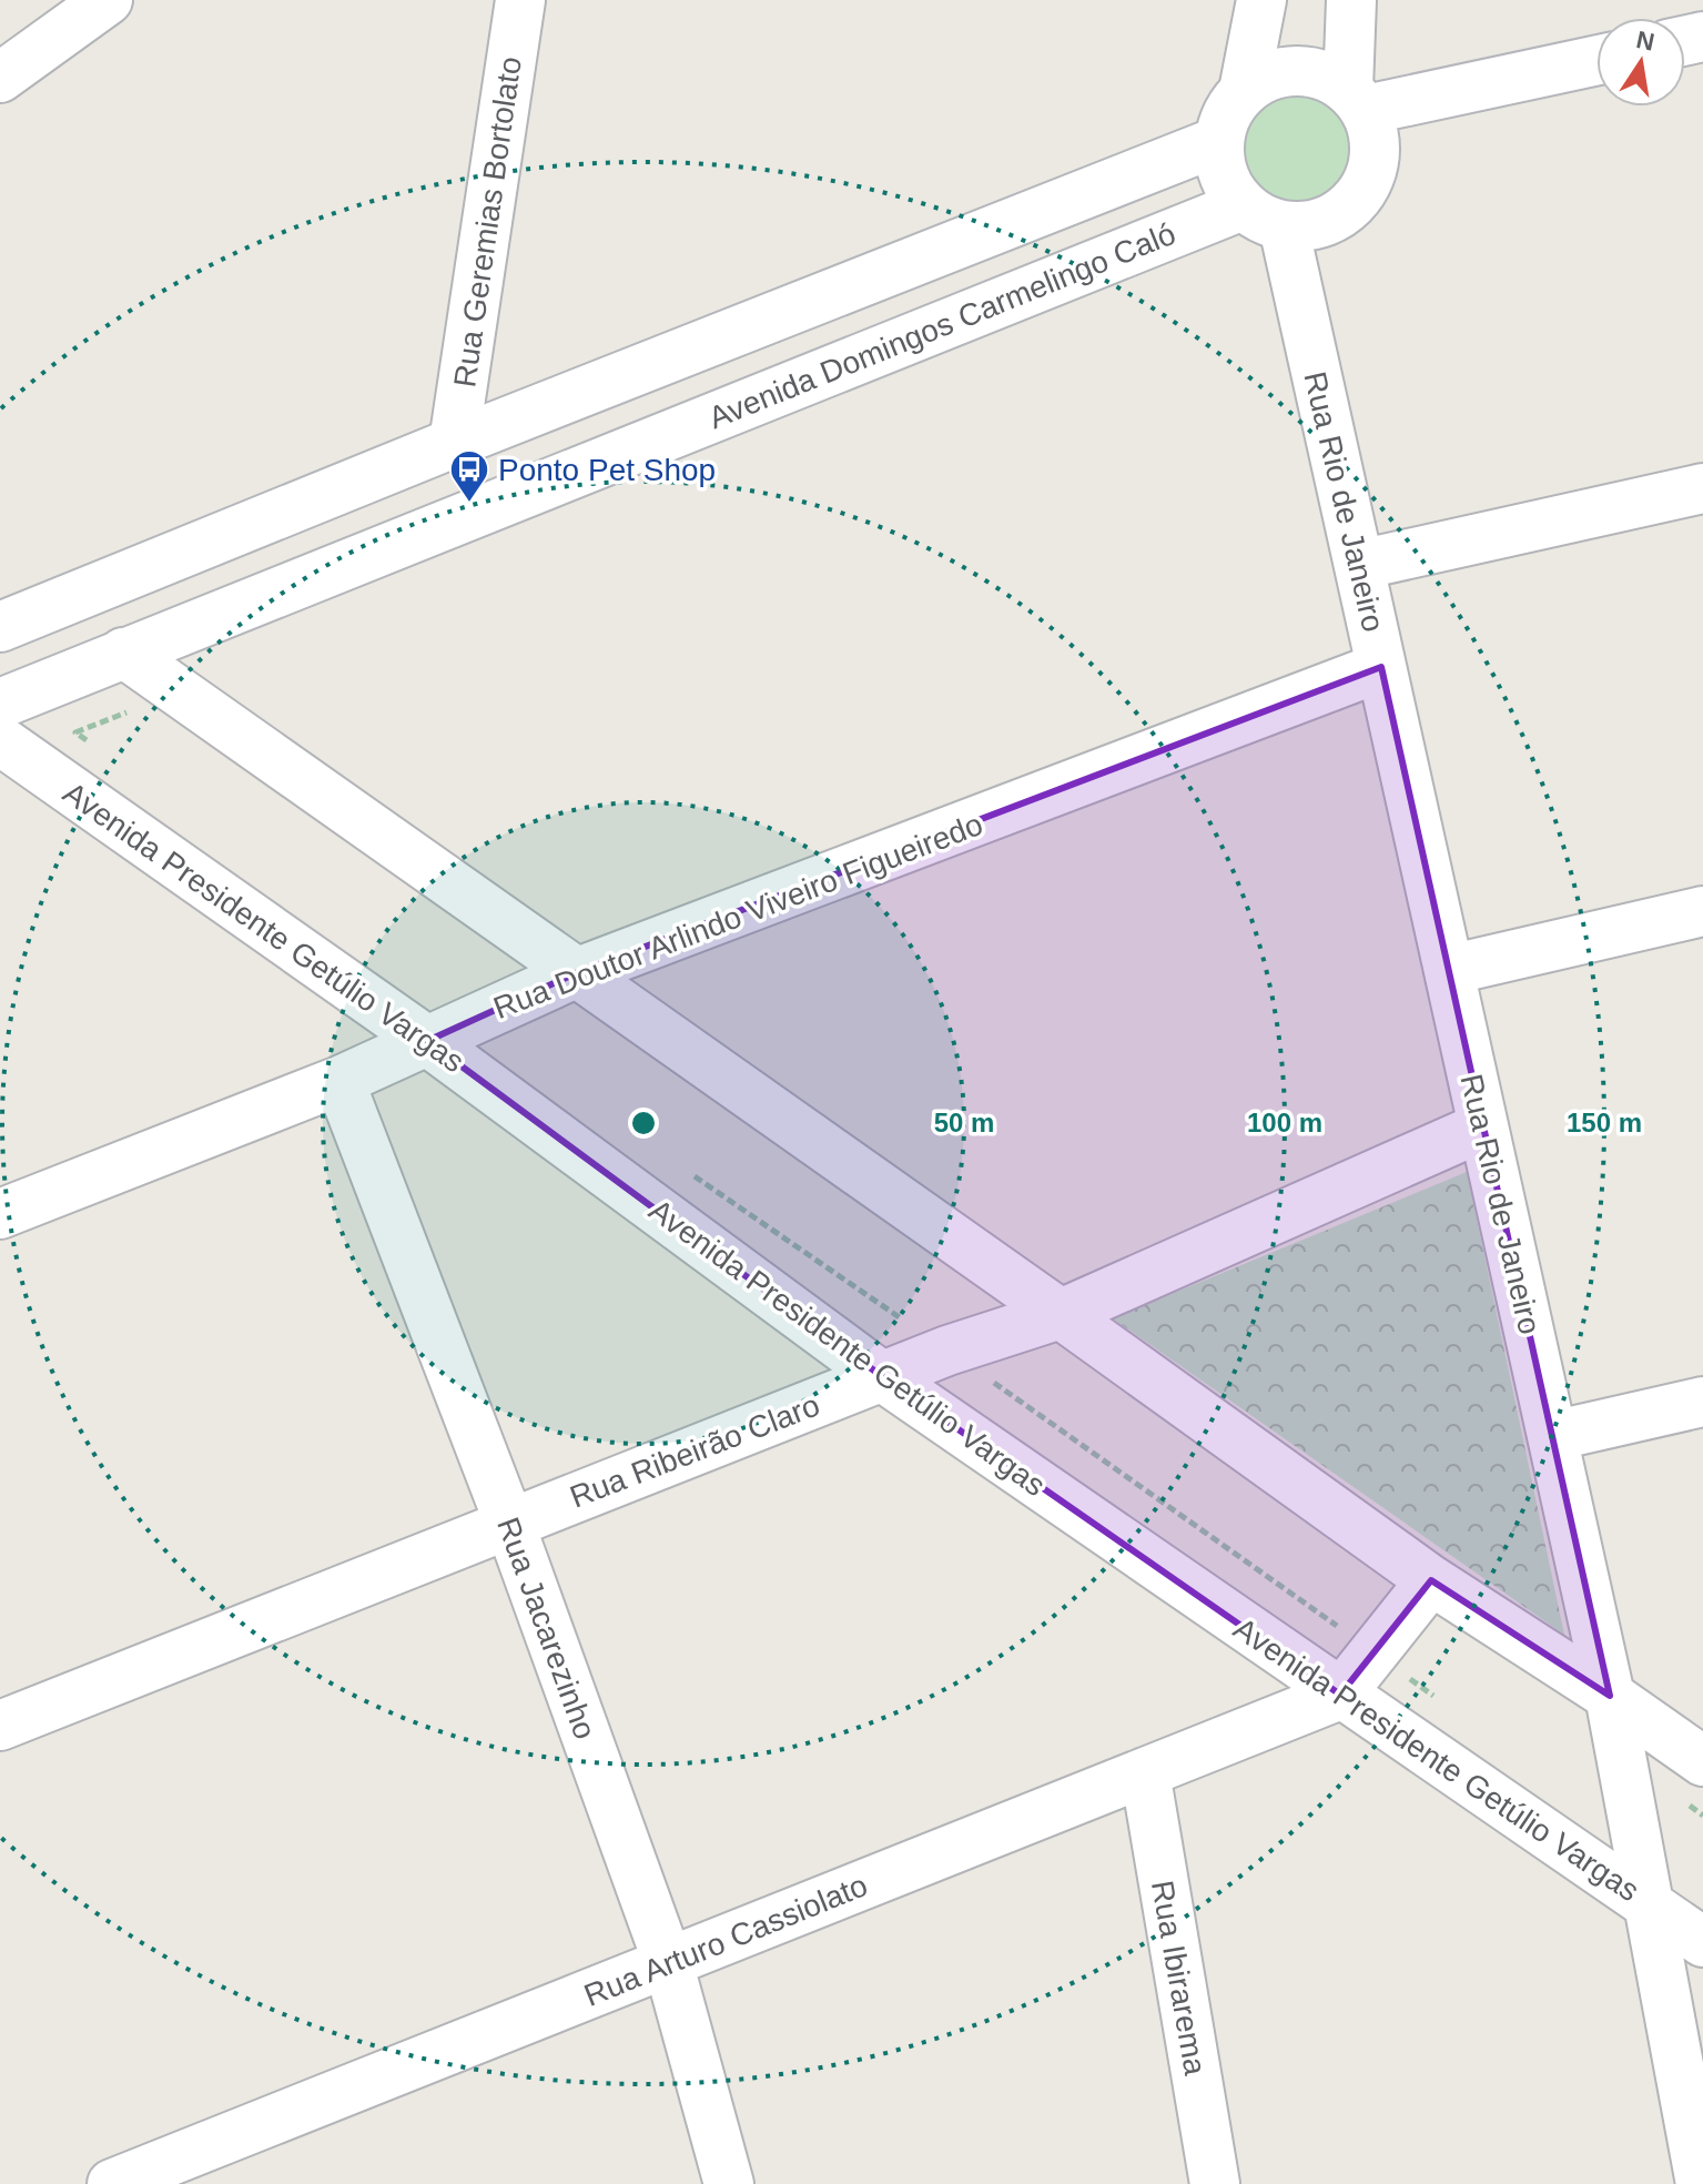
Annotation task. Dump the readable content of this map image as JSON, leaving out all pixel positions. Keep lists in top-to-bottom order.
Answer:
{
  "streets": {
    "street": [
      "Rua Geremias Bortolato",
      "Avenida Domingos Carmelingo Caló",
      "Rua Rio de Janeiro",
      "Rua Doutor Arlindo Viveiro Figueiredo",
      "Avenida Presidente Getúlio Vargas",
      "Rua Ribeirão Claro",
      "Rua Jacarezinho",
      "Rua Arturo Cassiolato",
      "Rua Ibirarema"
    ]
  },
  "crossings": [
    ["Avenida Domingos Carmelingo Caló", "Rua Rio de Janeiro"],
    ["Rua Rio de Janeiro", "Rua Doutor Arlindo Viveiro Figueiredo"],
    ["Rua Rio de Janeiro", "Avenida Presidente Getúlio Vargas"],
    ["Rua Rio de Janeiro", "Rua Ribeirão Claro"],
    ["Rua Doutor Arlindo Viveiro Figueiredo", "Avenida Presidente Getúlio Vargas"],
    ["Rua Doutor Arlindo Viveiro Figueiredo", "Rua Jacarezinho"],
    ["Avenida Presidente Getúlio Vargas", "Rua Ribeirão Claro"],
    ["Avenida Presidente Getúlio Vargas", "Rua Arturo Cassiolato"],
    ["Rua Ribeirão Claro", "Rua Jacarezinho"],
    ["Rua Jacarezinho", "Rua Arturo Cassiolato"],
    ["Rua Arturo Cassiolato", "Rua Ibirarema"]
  ],
  "places": {
    "bus stop": ["Ponto Pet Shop"]
  },
  "north": "top",
  "rings": ["50 m", "100 m", "150 m"]
}
